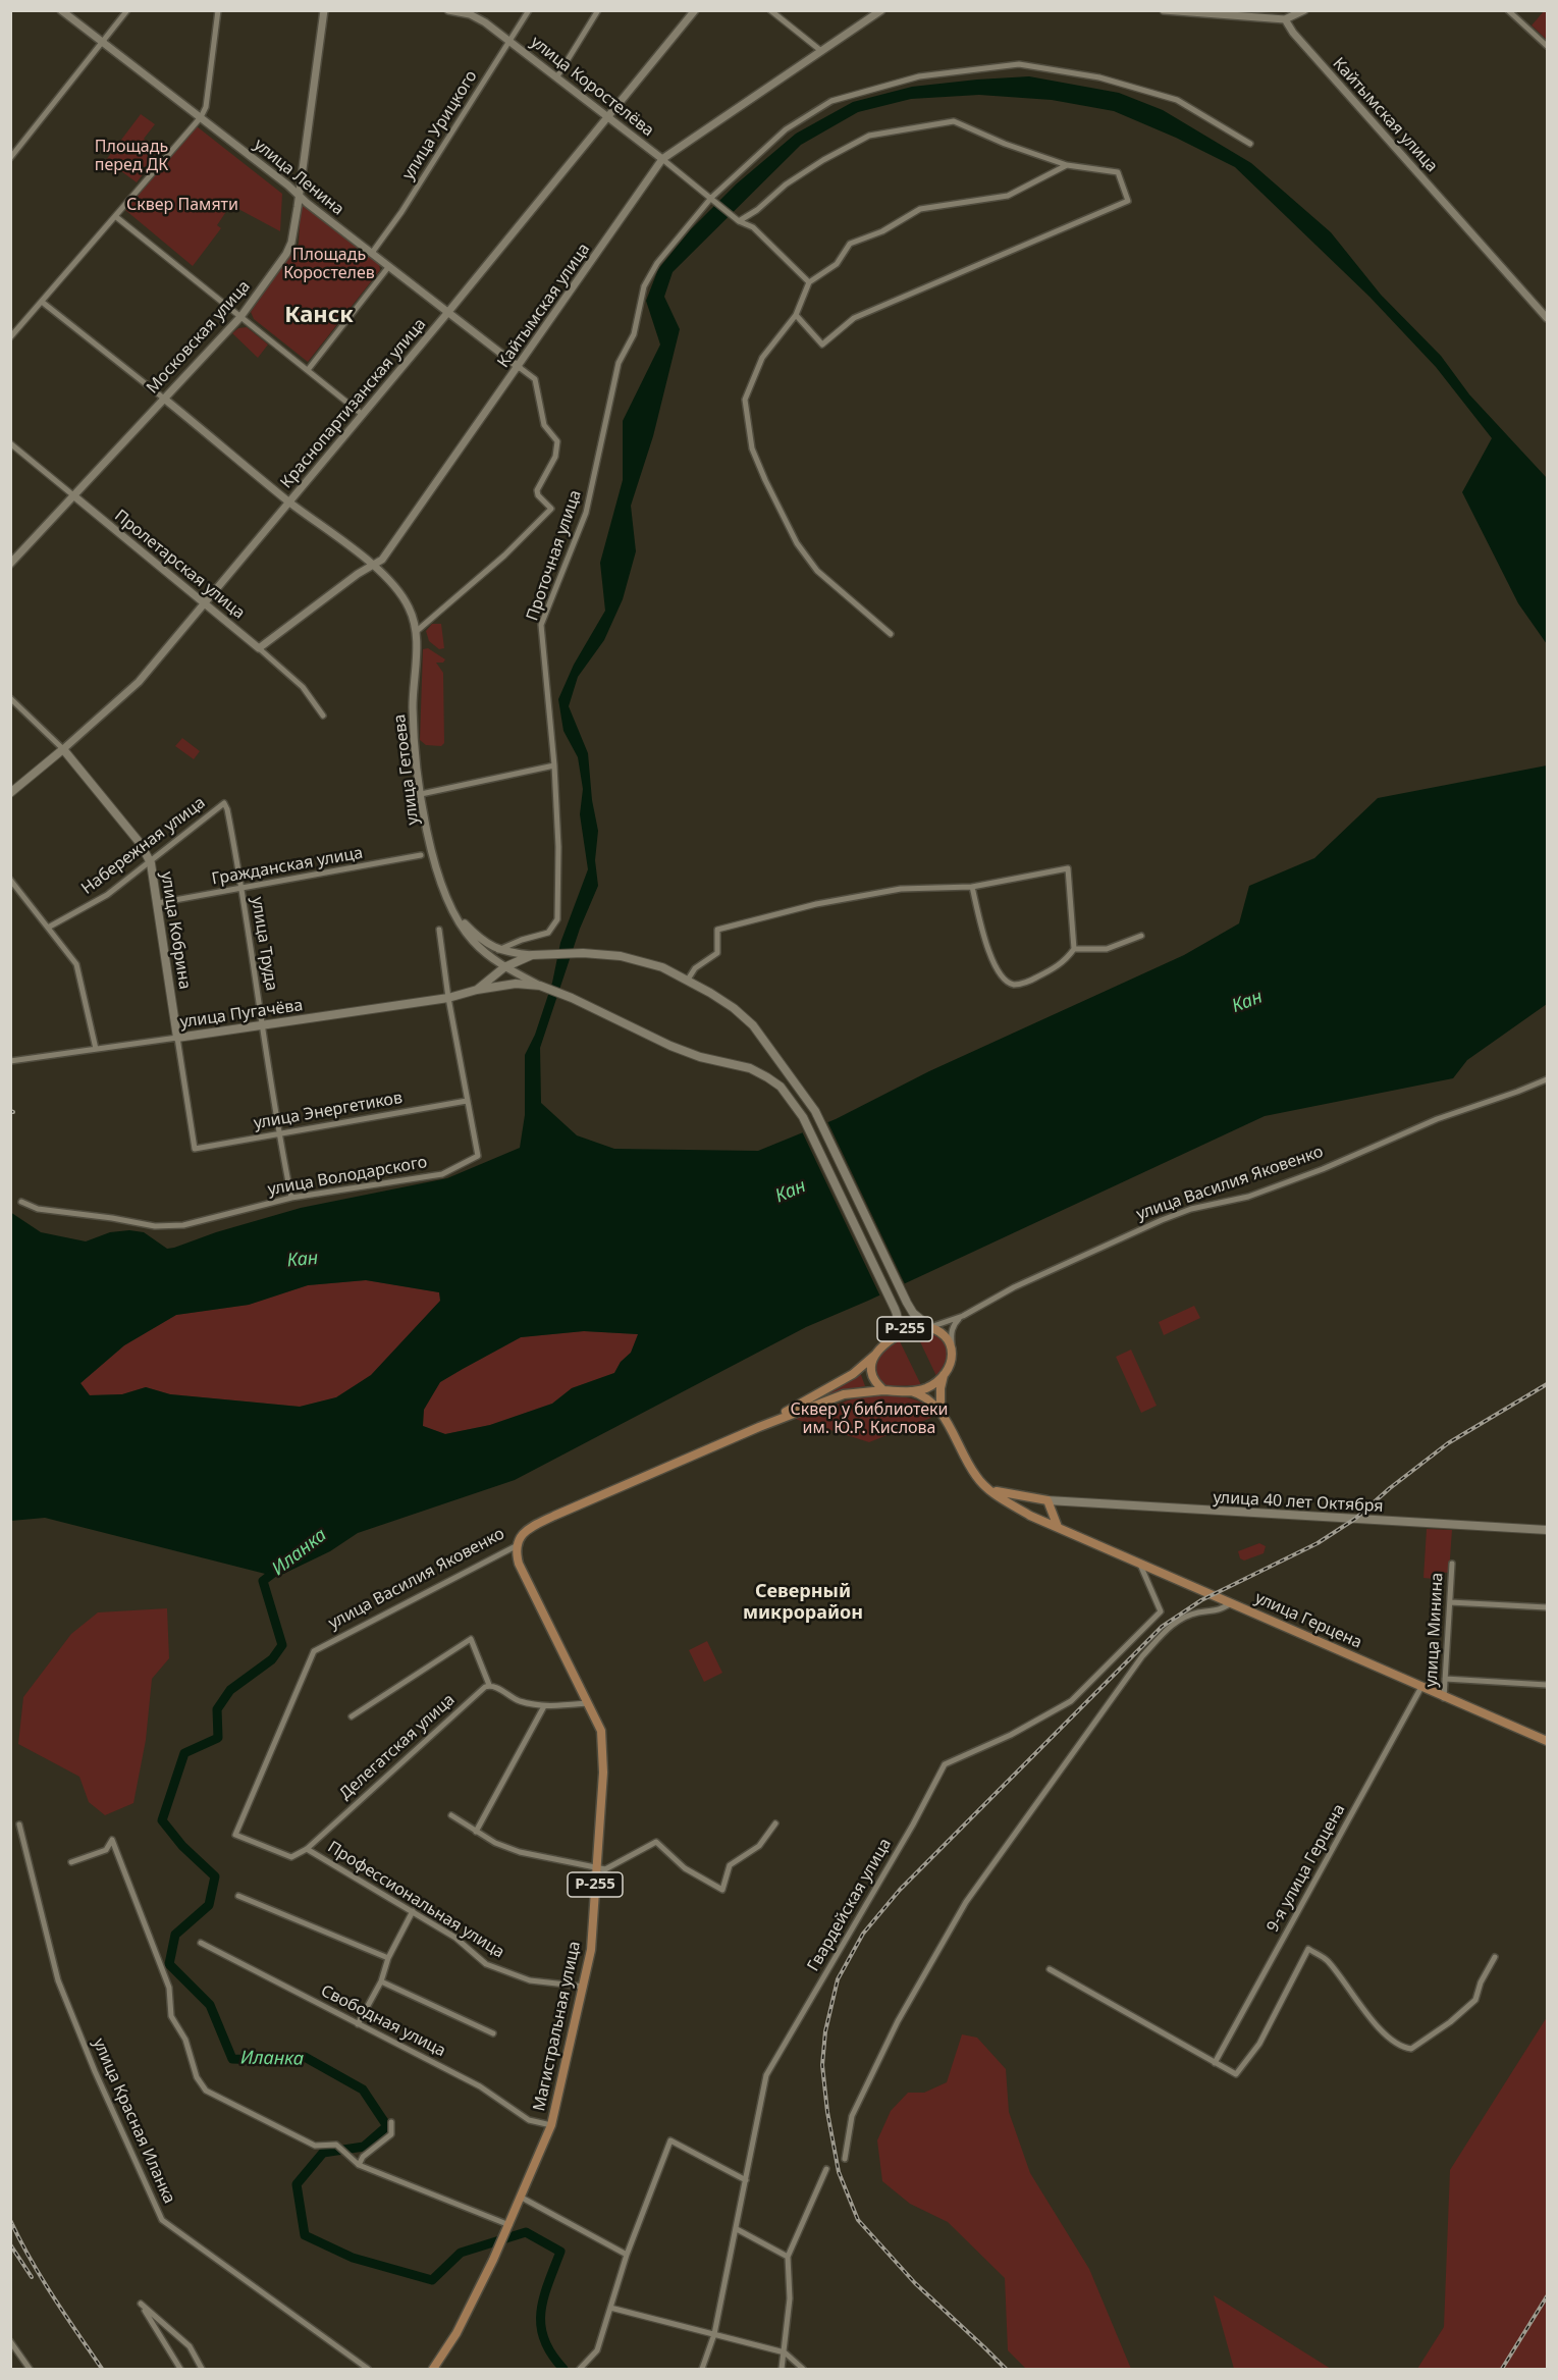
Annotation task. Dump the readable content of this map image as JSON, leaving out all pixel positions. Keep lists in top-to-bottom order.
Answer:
{
  "streets": {
    "main road": [
      "Краснопартизанская улица",
      "улица Кобрина",
      "улица Пугачёва",
      "улица Василия Яковенко",
      "Р-255",
      "улица 40 лет Октября",
      "улица Герцена",
      "Магистральная улица"
    ],
    "street": [
      "улица Коростелёва",
      "Кайтымская улица",
      "улица Урицкого",
      "улица Ленина",
      "Московская улица",
      "Проточная улица",
      "Пролетарская улица",
      "улица Гетоева",
      "Набережная улица",
      "Гражданская улица",
      "улица Труда",
      "улица Энергетиков",
      "улица Володарского",
      "улица Минина",
      "Делегатская улица",
      "9-я улица Герцена",
      "Профессиональная улица",
      "Гвардейская улица",
      "Свободная улица",
      "улица Красная Иланка"
    ]
  },
  "crossings": [
    ["улица Коростелёва", "Кайтымская улица"],
    ["улица Коростелёва", "улица Урицкого"],
    ["улица Коростелёва", "Краснопартизанская улица"],
    ["улица Коростелёва", "Проточная улица"],
    ["Кайтымская улица", "улица Ленина"],
    ["Кайтымская улица", "Пролетарская улица"],
    ["Кайтымская улица", "улица Гетоева"],
    ["улица Урицкого", "улица Ленина"],
    ["улица Ленина", "Московская улица"],
    ["улица Ленина", "Краснопартизанская улица"],
    ["Московская улица", "Пролетарская улица"],
    ["Московская улица", "улица Гетоева"],
    ["Краснопартизанская улица", "Пролетарская улица"],
    ["Краснопартизанская улица", "улица Гетоева"],
    ["Набережная улица", "улица Кобрина"],
    ["Набережная улица", "улица Труда"],
    ["Гражданская улица", "улица Кобрина"],
    ["Гражданская улица", "улица Труда"],
    ["улица Кобрина", "улица Пугачёва"],
    ["улица Кобрина", "улица Энергетиков"],
    ["улица Труда", "улица Пугачёва"],
    ["улица Труда", "улица Энергетиков"],
    ["улица Труда", "улица Володарского"],
    ["улица Пугачёва", "Р-255"],
    ["улица Энергетиков", "улица Володарского"],
    ["улица Василия Яковенко", "Р-255"],
    ["улица Василия Яковенко", "Делегатская улица"],
    ["улица Василия Яковенко", "Профессиональная улица"],
    ["улица Василия Яковенко", "Магистральная улица"],
    ["Р-255", "Магистральная улица"],
    ["улица Герцена", "улица Минина"],
    ["улица Герцена", "9-я улица Герцена"],
    ["улица Герцена", "Гвардейская улица"],
    ["Делегатская улица", "Профессиональная улица"],
    ["Профессиональная улица", "Магистральная улица"],
    ["Свободная улица", "Магистральная улица"]
  ],
  "districts": ["Канск", "Северный микрорайон"],
  "water": ["Кан", "Иланка"],
  "parks": [
    "Площадь перед ДК",
    "Сквер Памяти",
    "Площадь Коростелев",
    "Сквер у библиотеки им. Ю.Р. Кислова"
  ]
}
